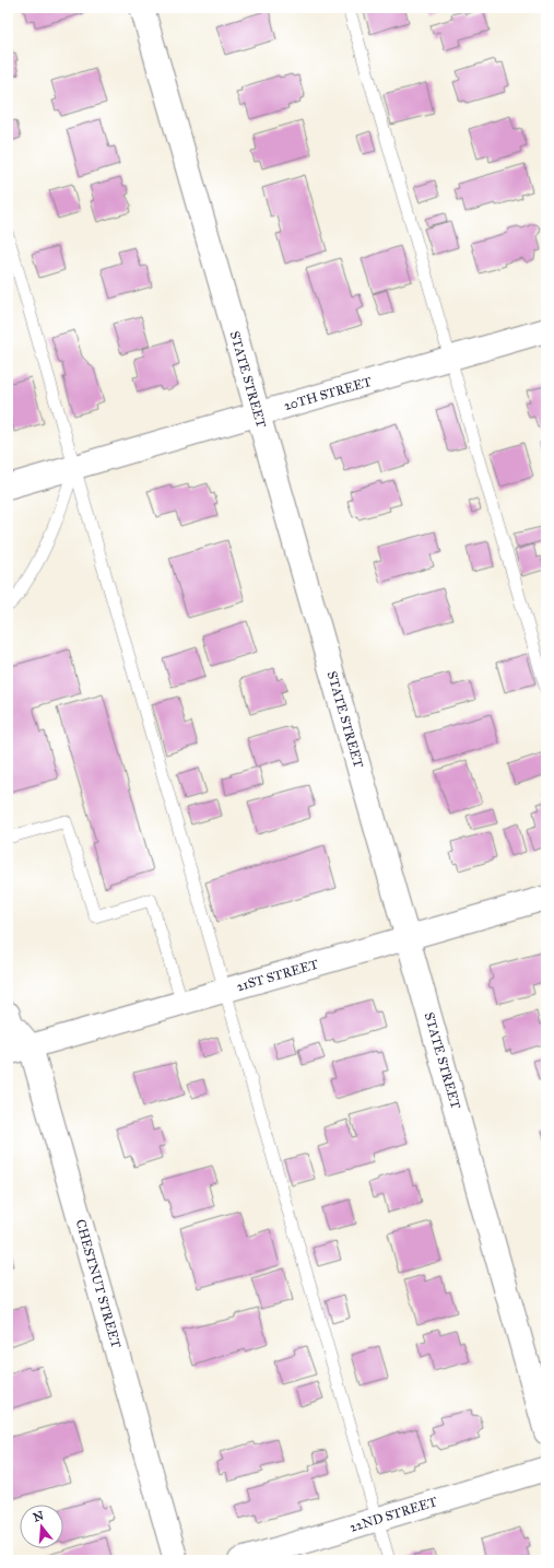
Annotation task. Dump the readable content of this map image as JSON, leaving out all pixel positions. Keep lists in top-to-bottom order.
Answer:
{
  "streets": {
    "street": [
      "STATE STREET",
      "20TH STREET",
      "21ST STREET",
      "CHESTNUT STREET",
      "22ND STREET"
    ]
  },
  "crossings": [
    ["STATE STREET", "20TH STREET"],
    ["STATE STREET", "21ST STREET"],
    ["21ST STREET", "CHESTNUT STREET"]
  ],
  "north": "top"
}
